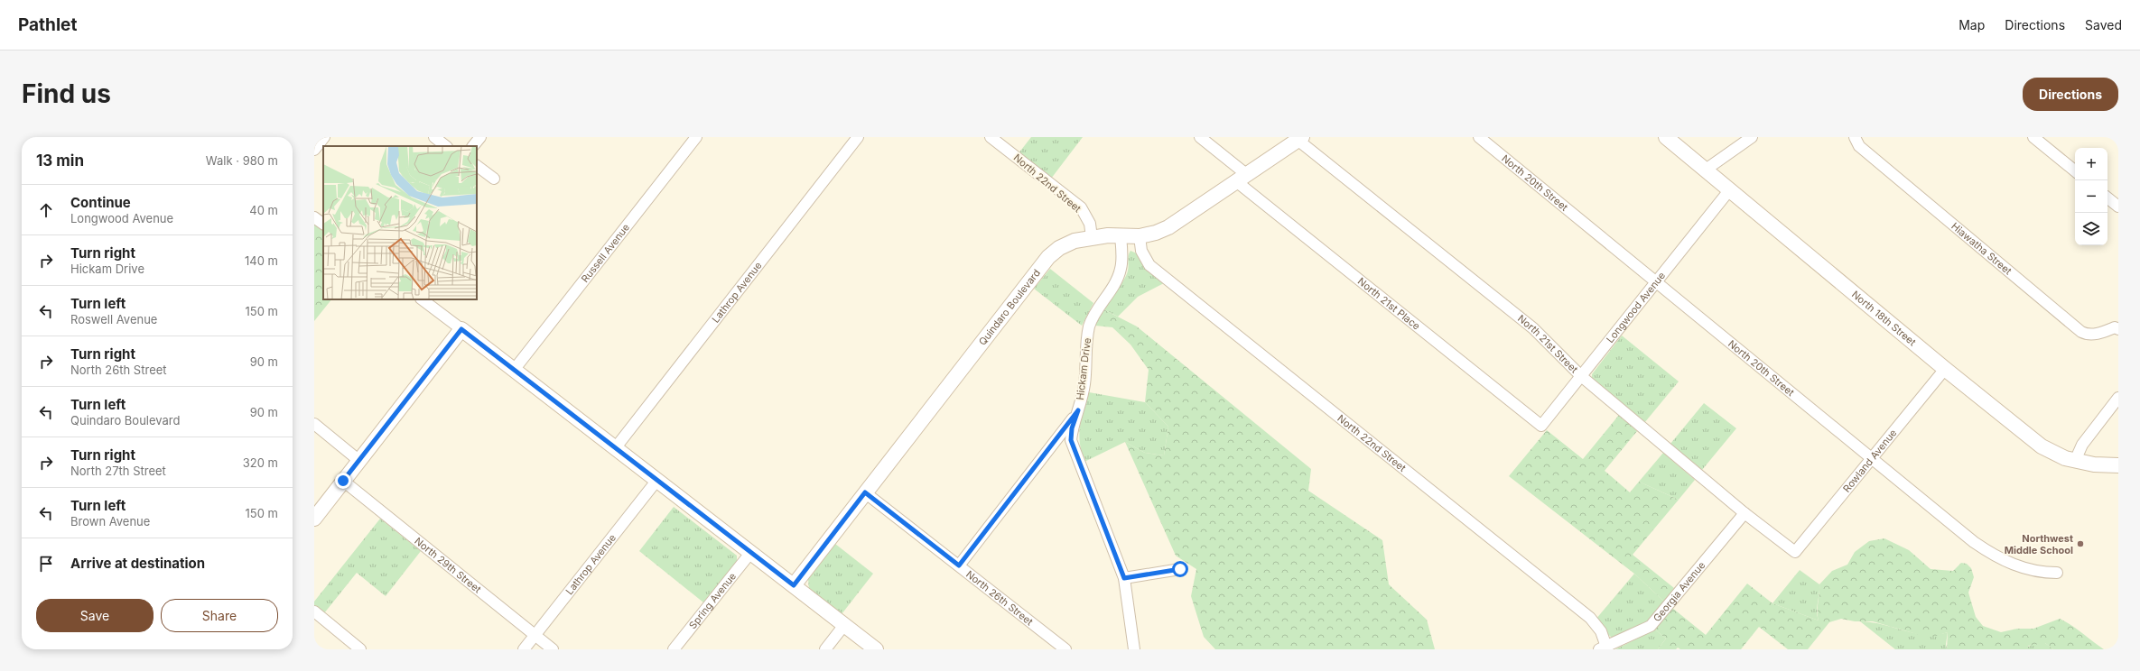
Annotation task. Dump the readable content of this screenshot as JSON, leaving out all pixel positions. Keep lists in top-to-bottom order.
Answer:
{
  "streets": {
    "main road": ["Quindaro Boulevard", "North 18th Street"],
    "street": [
      "North 20th Street",
      "North 22nd Street",
      "Hiawatha Street",
      "Russell Avenue",
      "Lathrop Avenue",
      "North 21st Place",
      "Longwood Avenue",
      "North 21st Street",
      "Hickam Drive",
      "Rowland Avenue",
      "North 29th Street",
      "Georgia Avenue",
      "North 26th Street",
      "Spring Avenue"
    ]
  },
  "crossings": [
    ["North 20th Street", "Longwood Avenue"],
    ["North 20th Street", "Rowland Avenue"],
    ["North 22nd Street", "Quindaro Boulevard"],
    ["North 22nd Street", "Georgia Avenue"],
    ["Lathrop Avenue", "North 29th Street"],
    ["North 21st Place", "Quindaro Boulevard"],
    ["North 21st Place", "Longwood Avenue"],
    ["Quindaro Boulevard", "North 21st Street"],
    ["Quindaro Boulevard", "Hickam Drive"],
    ["Quindaro Boulevard", "North 26th Street"],
    ["Longwood Avenue", "North 18th Street"],
    ["Longwood Avenue", "North 21st Street"],
    ["North 18th Street", "Rowland Avenue"],
    ["North 21st Street", "Rowland Avenue"],
    ["North 21st Street", "Georgia Avenue"]
  ],
  "places": ["Northwest Middle School"],
  "page": {
    "header": "Pathlet",
    "nav": ["Map", "Directions", "Saved"],
    "buttons": [
      "Directions",
      ["Save", "Share"]
    ],
    "title": "Find us",
    "heading": ["13 min", "Walk · 980 m"],
    "map_buttons": ["+", "−"],
    "list": [
      ["Continue", "Longwood Avenue", "40 m"],
      ["Turn right", "Hickam Drive", "140 m"],
      ["Turn left", "Roswell Avenue", "150 m"],
      ["Turn right", "North 26th Street", "90 m"],
      ["Turn left", "Quindaro Boulevard", "90 m"],
      ["Turn right", "North 27th Street", "320 m"],
      ["Turn left", "Brown Avenue", "150 m"],
      "Arrive at destination"
    ]
  }
}
